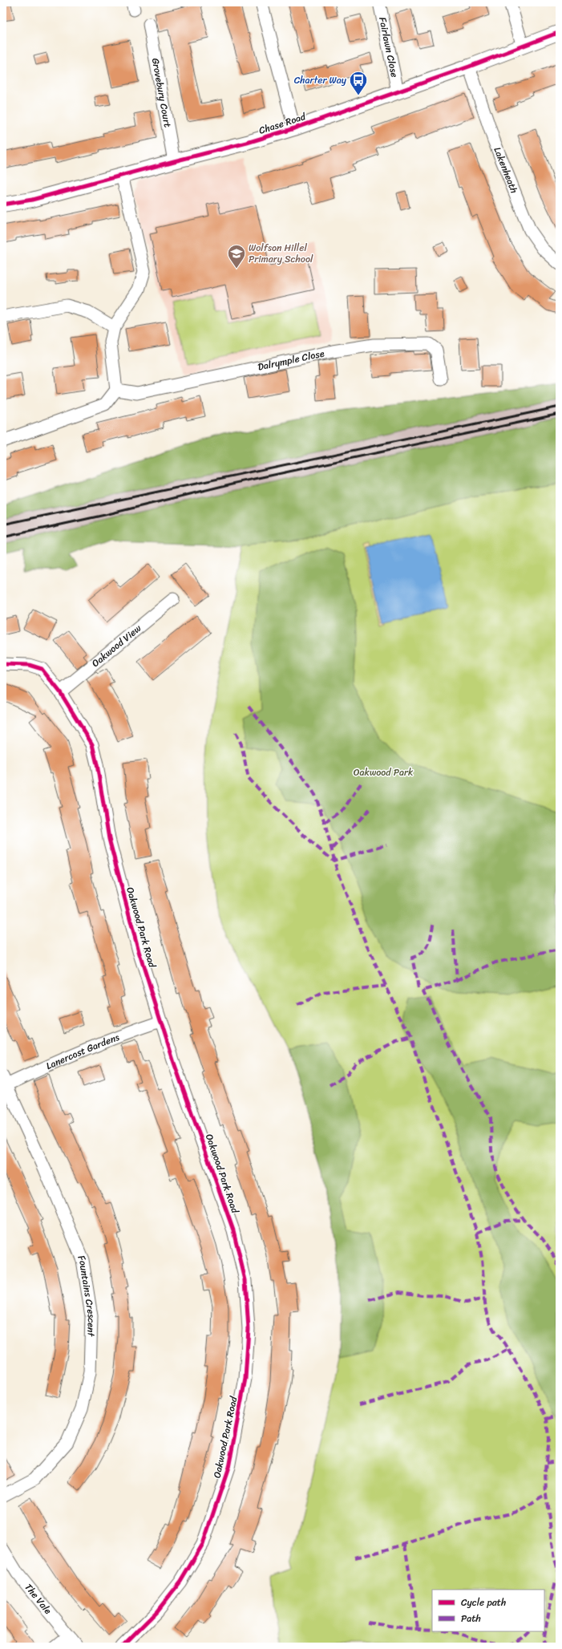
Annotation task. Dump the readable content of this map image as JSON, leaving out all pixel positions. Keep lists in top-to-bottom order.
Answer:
{
  "streets": {
    "street": [
      "Fairlawn Close",
      "Grovebury Court",
      "Chase Road",
      "Lakenheath",
      "Dalrymple Close",
      "Oakwood View",
      "Oakwood Park Road",
      "Lanercost Gardens",
      "Fountains Crescent",
      "The Vale"
    ]
  },
  "crossings": [
    ["Fairlawn Close", "Chase Road"],
    ["Grovebury Court", "Chase Road"],
    ["Chase Road", "Lakenheath"],
    ["Oakwood View", "Oakwood Park Road"],
    ["Oakwood Park Road", "Lanercost Gardens"],
    ["Lanercost Gardens", "Fountains Crescent"]
  ],
  "parks": ["Oakwood Park"],
  "places": {
    "bus stop": ["Charter Way"],
    "school or university": ["Wolfson Hillel Primary School"]
  },
  "legend": ["Cycle path", "Path"]
}
